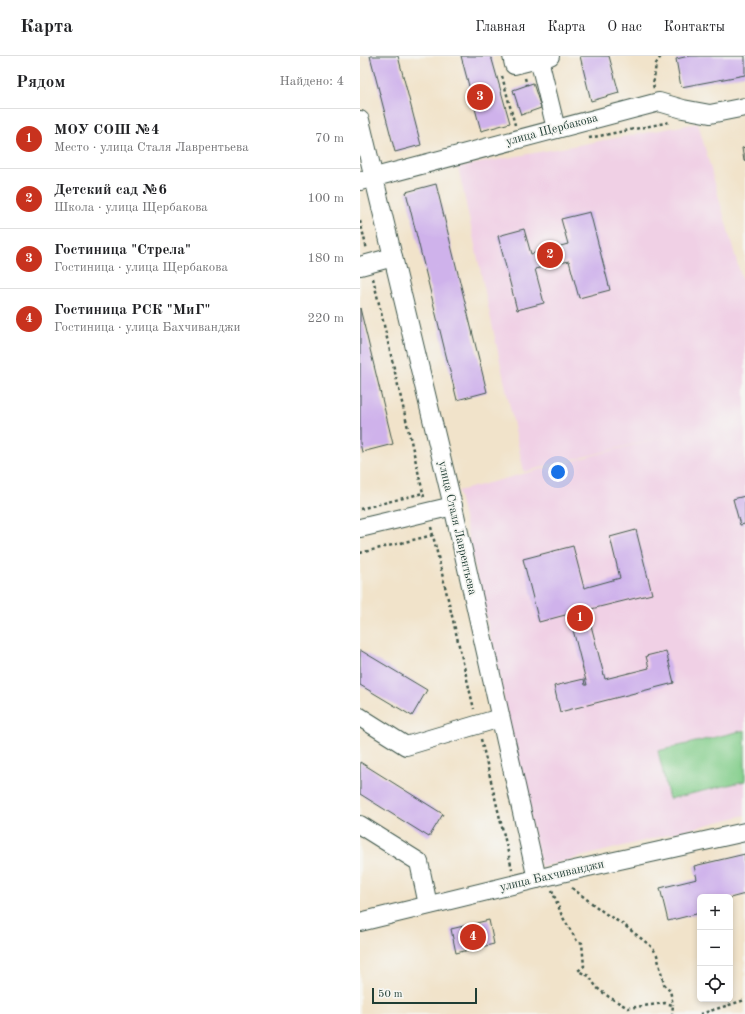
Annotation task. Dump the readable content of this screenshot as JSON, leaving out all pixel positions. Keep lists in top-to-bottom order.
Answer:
{
  "streets": {
    "street": ["улица Щербакова", "улица Сталя Лаврентьева", "улица Бахчиванджи"]
  },
  "crossings": [
    ["улица Щербакова", "улица Сталя Лаврентьева"],
    ["улица Сталя Лаврентьева", "улица Бахчиванджи"]
  ],
  "scale_bar": "50 m",
  "page": {
    "header": "Карта",
    "nav": [
      "Главная",
      "Карта",
      "О нас",
      "Контакты"
    ],
    "heading": ["Рядом", "Найдено: 4"],
    "pins": [
      "3",
      "2",
      "1",
      "4"
    ],
    "list": [
      {
        "mark": "1",
        "name": "МОУ СОШ №4",
        "note": "Место · улица Сталя Лаврентьева",
        "value": "70 m"
      },
      {
        "mark": "2",
        "name": "Детский сад №6",
        "note": "Школа · улица Щербакова",
        "value": "100 m"
      },
      {
        "mark": "3",
        "name": "Гостиница \"Стрела\"",
        "note": "Гостиница · улица Щербакова",
        "value": "180 m"
      },
      {
        "mark": "4",
        "name": "Гостиница РСК \"МиГ\"",
        "note": "Гостиница · улица Бахчиванджи",
        "value": "220 m"
      }
    ],
    "map_buttons": ["+", "−"],
    "scale": "50 m"
  }
}
